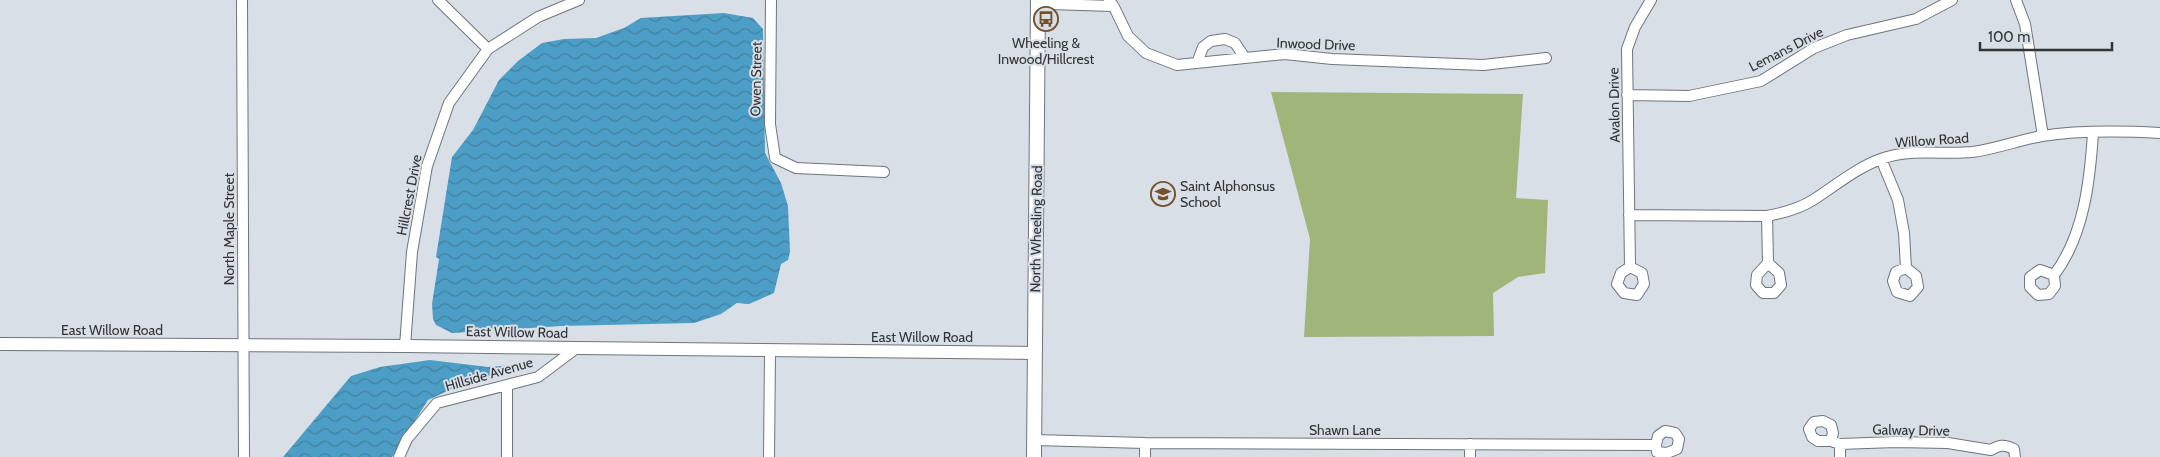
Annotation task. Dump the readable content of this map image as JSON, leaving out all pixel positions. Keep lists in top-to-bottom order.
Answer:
{
  "streets": {
    "main road": ["North Wheeling Road"],
    "street": [
      "Inwood Drive",
      "Lemans Drive",
      "Owen Street",
      "Avalon Drive",
      "Willow Road",
      "Hillcrest Drive",
      "North Maple Street",
      "East Willow Road",
      "Hillside Avenue",
      "Shawn Lane",
      "Galway Drive"
    ]
  },
  "crossings": [
    ["Inwood Drive", "North Wheeling Road"],
    ["Lemans Drive", "Avalon Drive"],
    ["Avalon Drive", "Willow Road"],
    ["Hillcrest Drive", "East Willow Road"],
    ["North Maple Street", "East Willow Road"],
    ["North Wheeling Road", "East Willow Road"],
    ["North Wheeling Road", "Shawn Lane"],
    ["East Willow Road", "Hillside Avenue"]
  ],
  "places": {
    "bus stop": ["Wheeling & Inwood/Hillcrest"],
    "school or university": ["Saint Alphonsus School"]
  },
  "scale_bar": "100 m"
}
